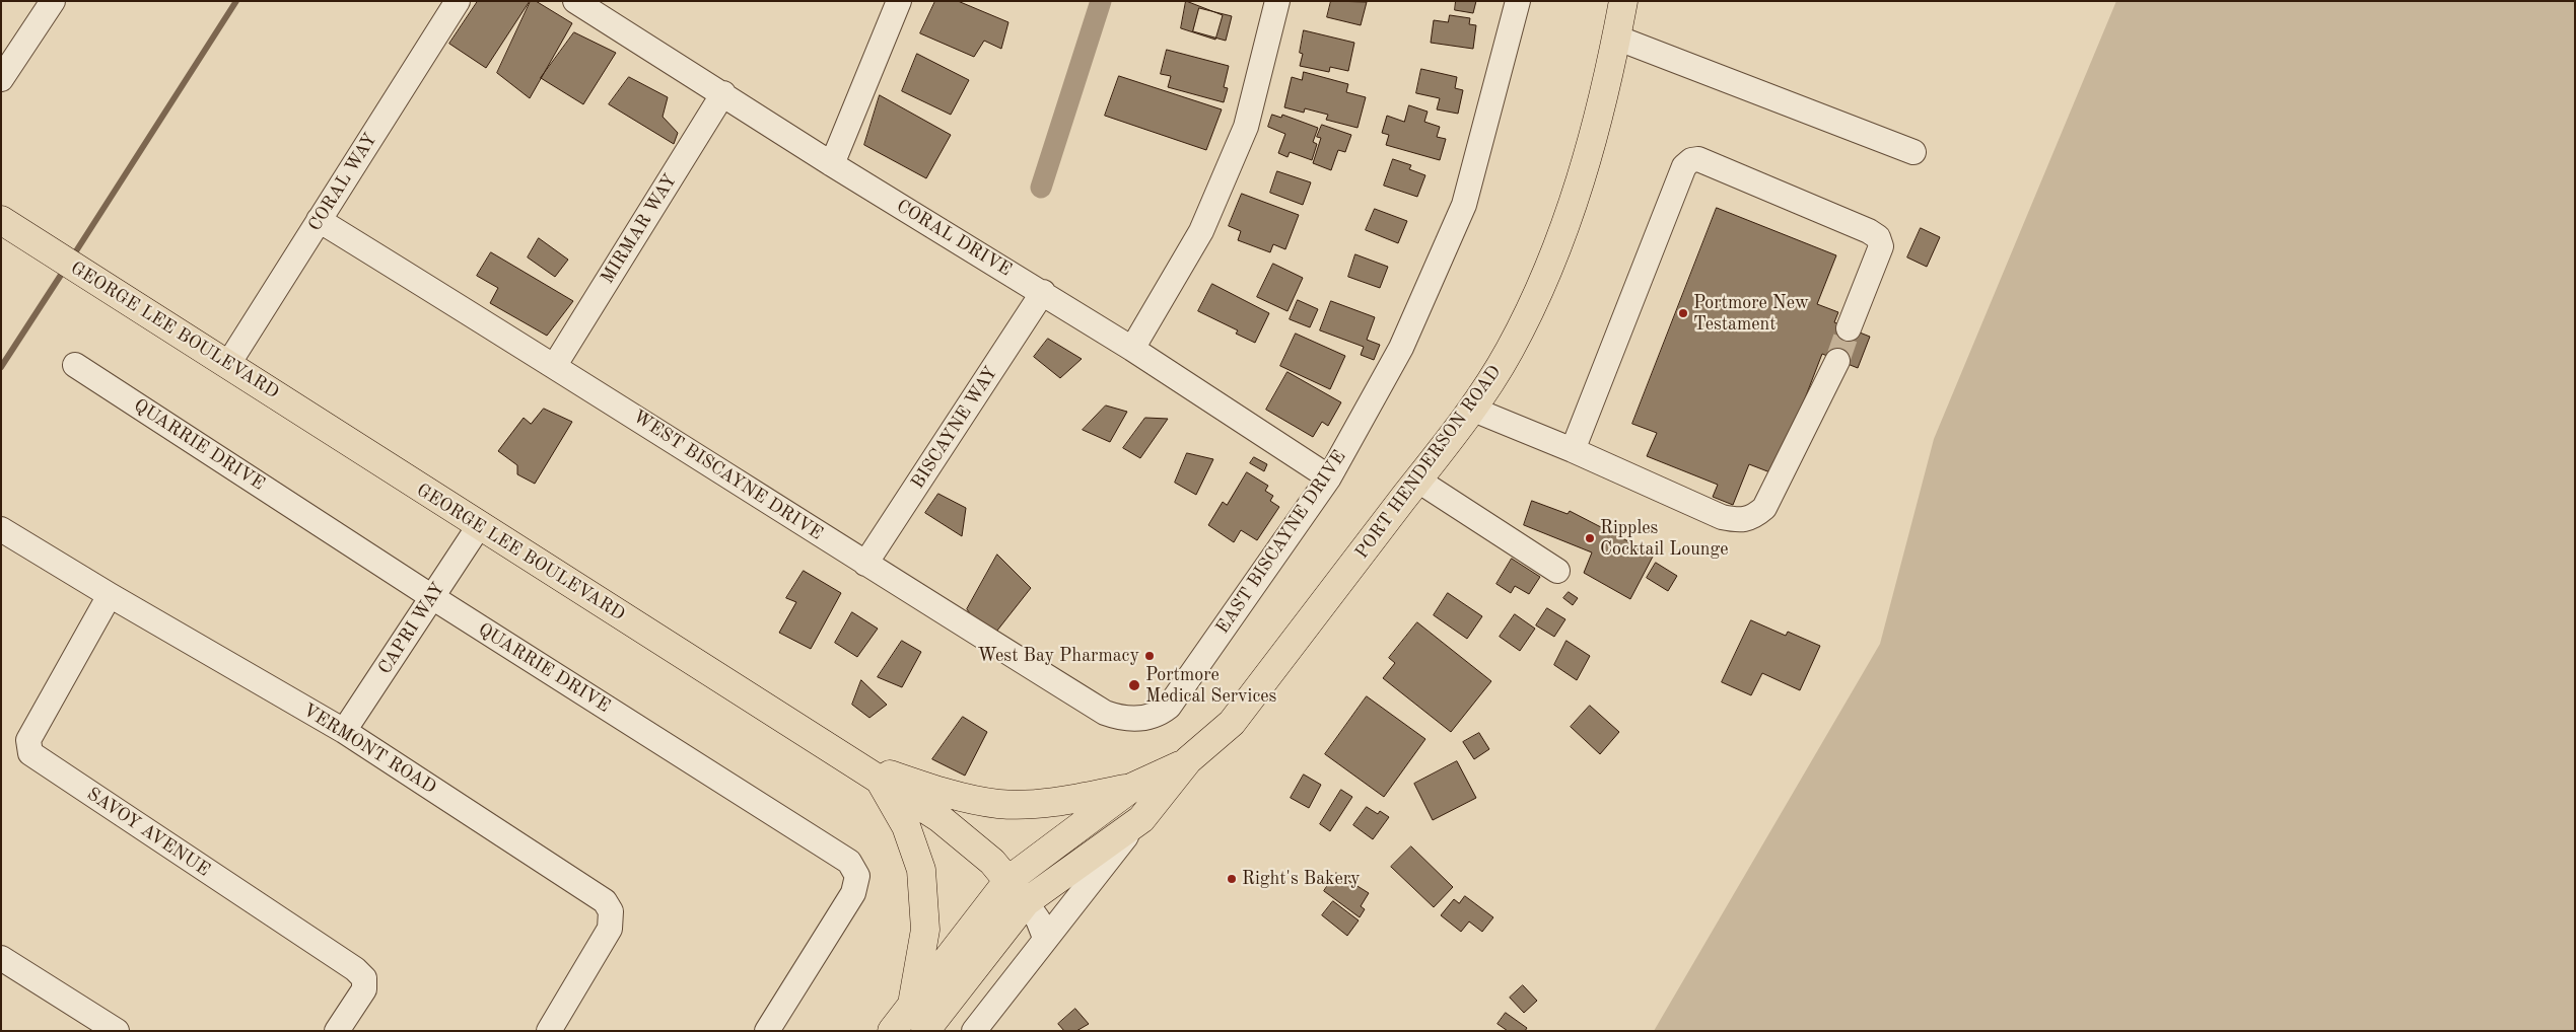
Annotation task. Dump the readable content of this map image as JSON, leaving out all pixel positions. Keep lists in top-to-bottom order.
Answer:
{
  "streets": {
    "main road": ["GEORGE LEE BOULEVARD", "PORT HENDERSON ROAD"],
    "street": [
      "CORAL WAY",
      "MIRMAR WAY",
      "CORAL DRIVE",
      "BISCAYNE WAY",
      "QUARRIE DRIVE",
      "WEST BISCAYNE DRIVE",
      "EAST BISCAYNE DRIVE",
      "CAPRI WAY",
      "VERMONT ROAD",
      "SAVOY AVENUE"
    ]
  },
  "crossings": [
    ["CORAL WAY", "GEORGE LEE BOULEVARD"],
    ["CORAL WAY", "WEST BISCAYNE DRIVE"],
    ["MIRMAR WAY", "CORAL DRIVE"],
    ["MIRMAR WAY", "WEST BISCAYNE DRIVE"],
    ["CORAL DRIVE", "BISCAYNE WAY"],
    ["CORAL DRIVE", "EAST BISCAYNE DRIVE"],
    ["GEORGE LEE BOULEVARD", "PORT HENDERSON ROAD"],
    ["GEORGE LEE BOULEVARD", "CAPRI WAY"],
    ["BISCAYNE WAY", "WEST BISCAYNE DRIVE"],
    ["QUARRIE DRIVE", "CAPRI WAY"],
    ["WEST BISCAYNE DRIVE", "EAST BISCAYNE DRIVE"],
    ["CAPRI WAY", "VERMONT ROAD"],
    ["VERMONT ROAD", "SAVOY AVENUE"]
  ],
  "places": [
    "Portmore New Testament",
    "Ripples Cocktail Lounge",
    "West Bay Pharmacy",
    "Portmore Medical Services",
    "Right's Bakery"
  ]
}
